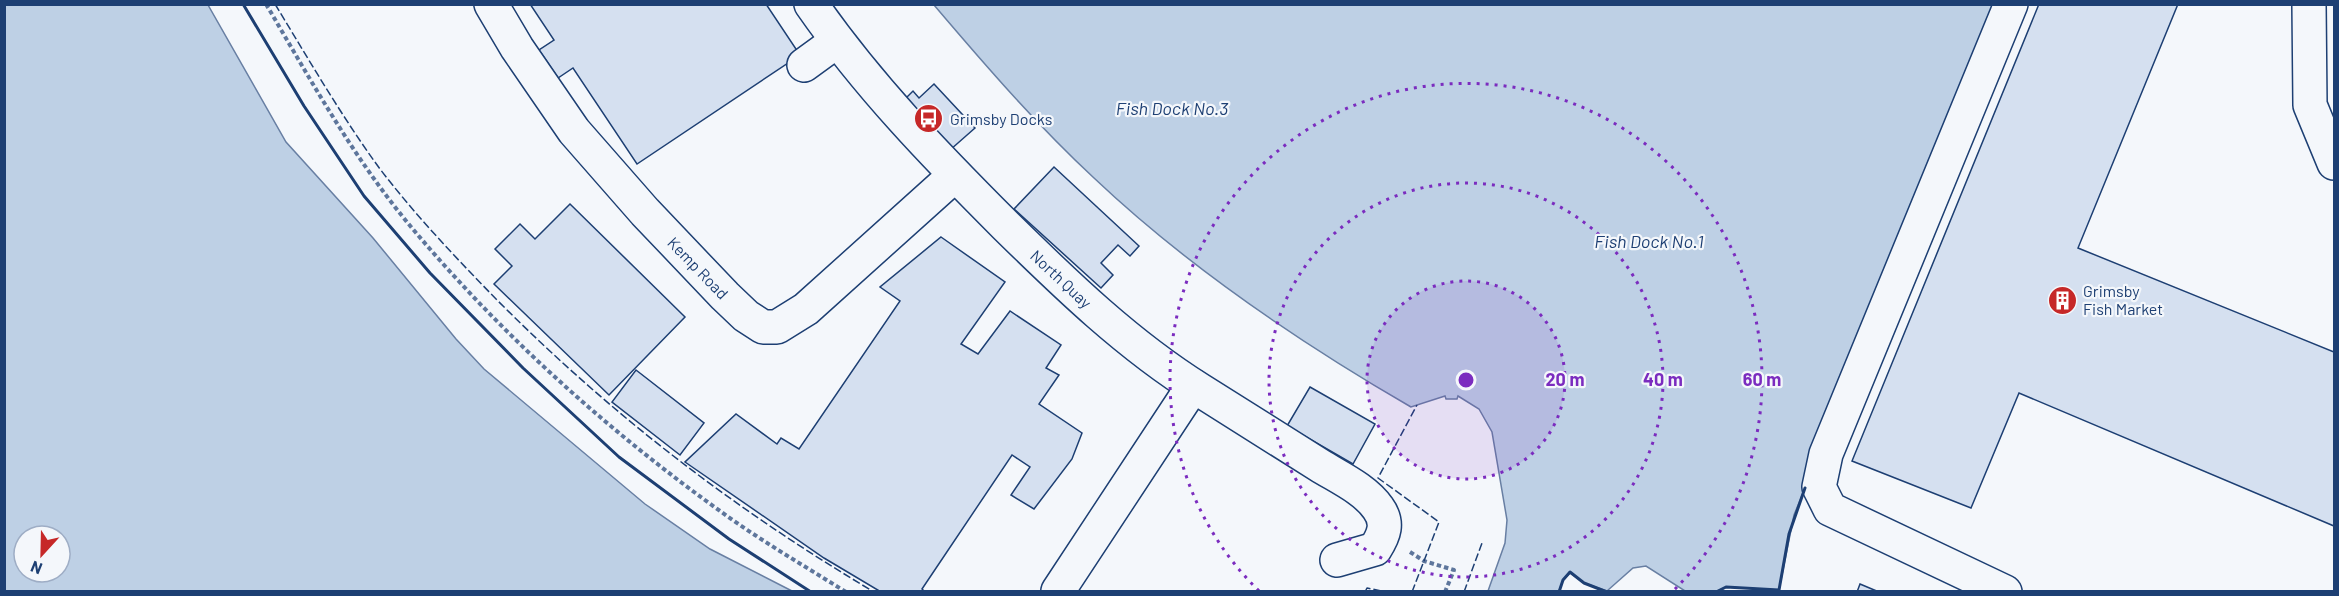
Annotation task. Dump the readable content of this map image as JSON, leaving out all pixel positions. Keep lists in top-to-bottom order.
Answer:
{
  "streets": {
    "street": ["Kemp Road", "North Quay"]
  },
  "crossings": [
    ["Kemp Road", "North Quay"]
  ],
  "water": ["Fish Dock No.3", "Fish Dock No.1"],
  "places": {
    "bus stop": ["Grimsby Docks"],
    "building": ["Grimsby Fish Market"]
  },
  "north": "bottom",
  "rings": ["20 m", "40 m", "60 m"]
}
